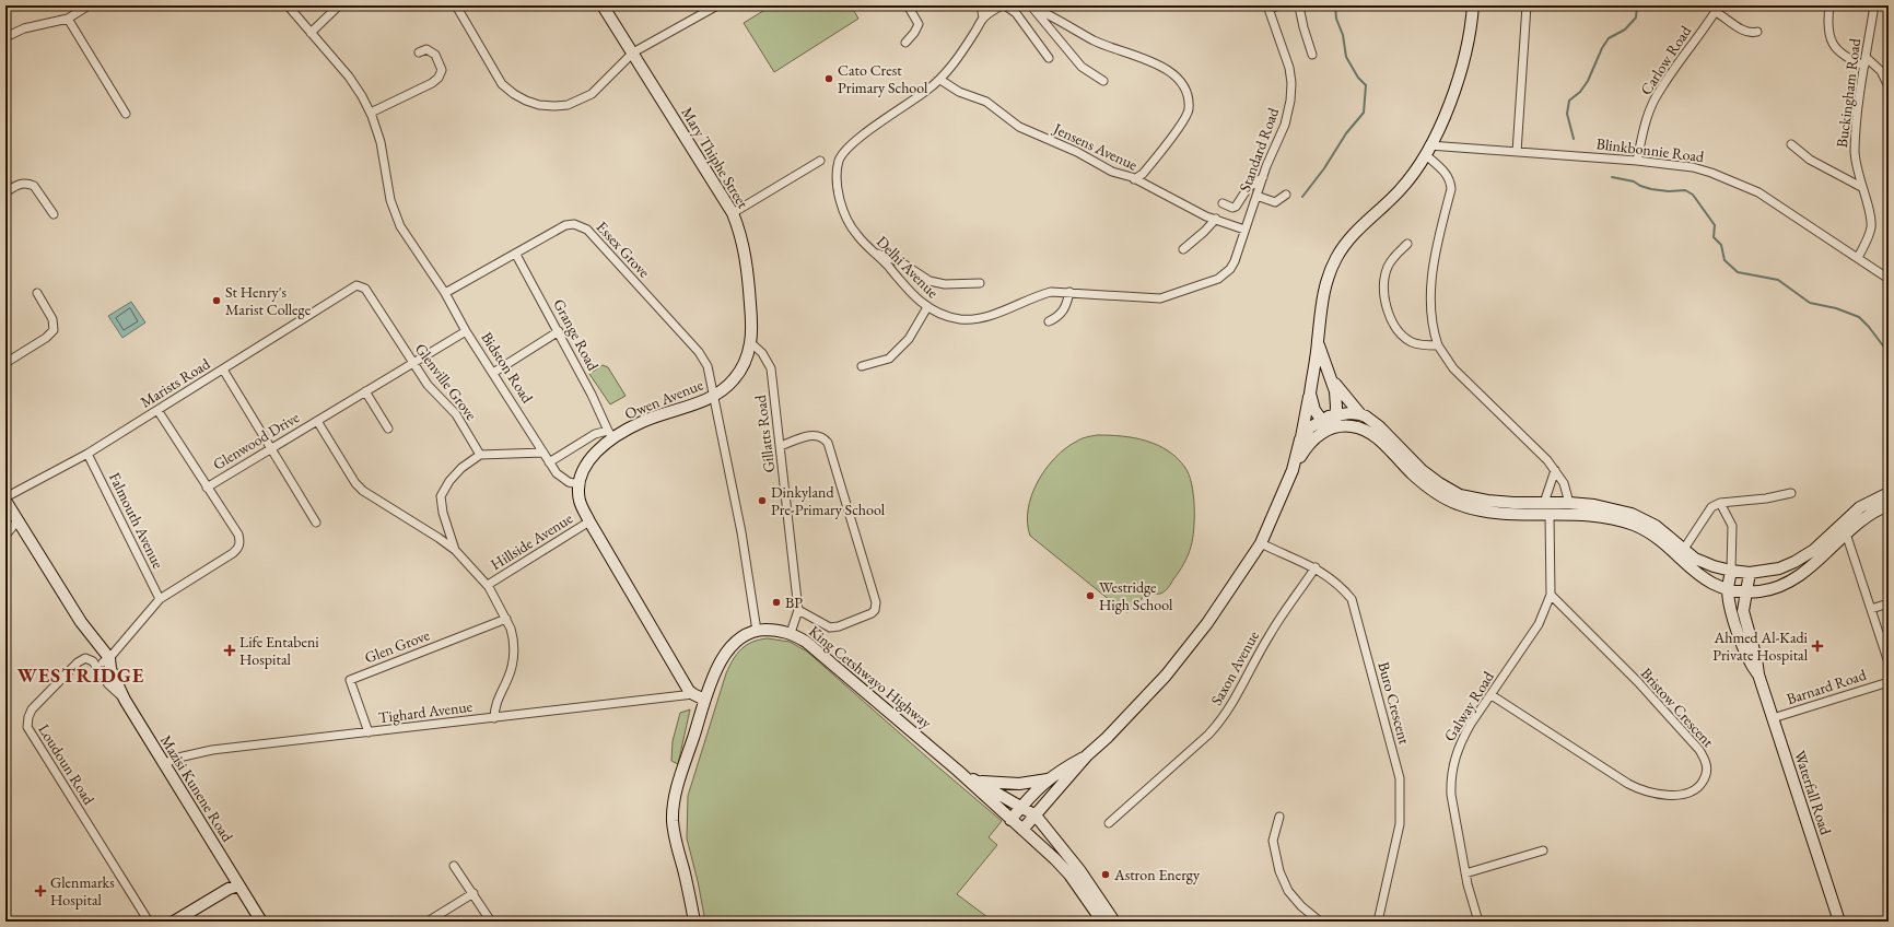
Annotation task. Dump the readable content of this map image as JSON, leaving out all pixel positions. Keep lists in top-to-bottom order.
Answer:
{
  "streets": {
    "main road": [
      "Mary Thiphe Street",
      "Owen Avenue",
      "King Cetshwayo Highway",
      "Mazisi Kunene Road",
      "Waterfall Road"
    ],
    "street": [
      "Carlow Road",
      "Buckingham Road",
      "Jensens Avenue",
      "Standard Road",
      "Blinkbonnie Road",
      "Essex Grove",
      "Delhi Avenue",
      "Grange Road",
      "Bidston Road",
      "Glenville Grove",
      "Marists Road",
      "Gillatts Road",
      "Glenwood Drive",
      "Falmouth Avenue",
      "Hillside Avenue",
      "Glen Grove",
      "Saxon Avenue",
      "Barnard Road",
      "Buro Crescent",
      "Galway Road",
      "Bristow Crescent",
      "Tighard Avenue",
      "Loudoun Road"
    ]
  },
  "crossings": [
    ["Carlow Road", "Blinkbonnie Road"],
    ["Buckingham Road", "Blinkbonnie Road"],
    ["Jensens Avenue", "Standard Road"],
    ["Jensens Avenue", "Delhi Avenue"],
    ["Standard Road", "Delhi Avenue"],
    ["Mary Thiphe Street", "Owen Avenue"],
    ["Mary Thiphe Street", "Gillatts Road"],
    ["Essex Grove", "Grange Road"],
    ["Essex Grove", "Bidston Road"],
    ["Essex Grove", "Owen Avenue"],
    ["Essex Grove", "King Cetshwayo Highway"],
    ["Grange Road", "Owen Avenue"],
    ["Bidston Road", "Owen Avenue"],
    ["Bidston Road", "Glenwood Drive"],
    ["Glenville Grove", "Marists Road"],
    ["Glenville Grove", "Glenwood Drive"],
    ["Marists Road", "Falmouth Avenue"],
    ["Marists Road", "Mazisi Kunene Road"],
    ["Owen Avenue", "Gillatts Road"],
    ["Gillatts Road", "King Cetshwayo Highway"],
    ["Glenwood Drive", "Falmouth Avenue"],
    ["Glenwood Drive", "Mazisi Kunene Road"],
    ["Glen Grove", "Tighard Avenue"],
    ["Saxon Avenue", "Buro Crescent"],
    ["Barnard Road", "Waterfall Road"],
    ["Galway Road", "Bristow Crescent"],
    ["Tighard Avenue", "Mazisi Kunene Road"],
    ["Loudoun Road", "Mazisi Kunene Road"]
  ],
  "districts": ["WESTRIDGE"],
  "places": {
    "other": [
      "Cato Crest Primary School",
      "St Henry's Marist College",
      "Dinkyland Pre-Primary School",
      "Westridge High School",
      "BP",
      "Astron Energy"
    ],
    "health": ["Ahmed Al-Kadi Private Hospital", "Life Entabeni Hospital", "Glenmarks Hospital"]
  }
}
